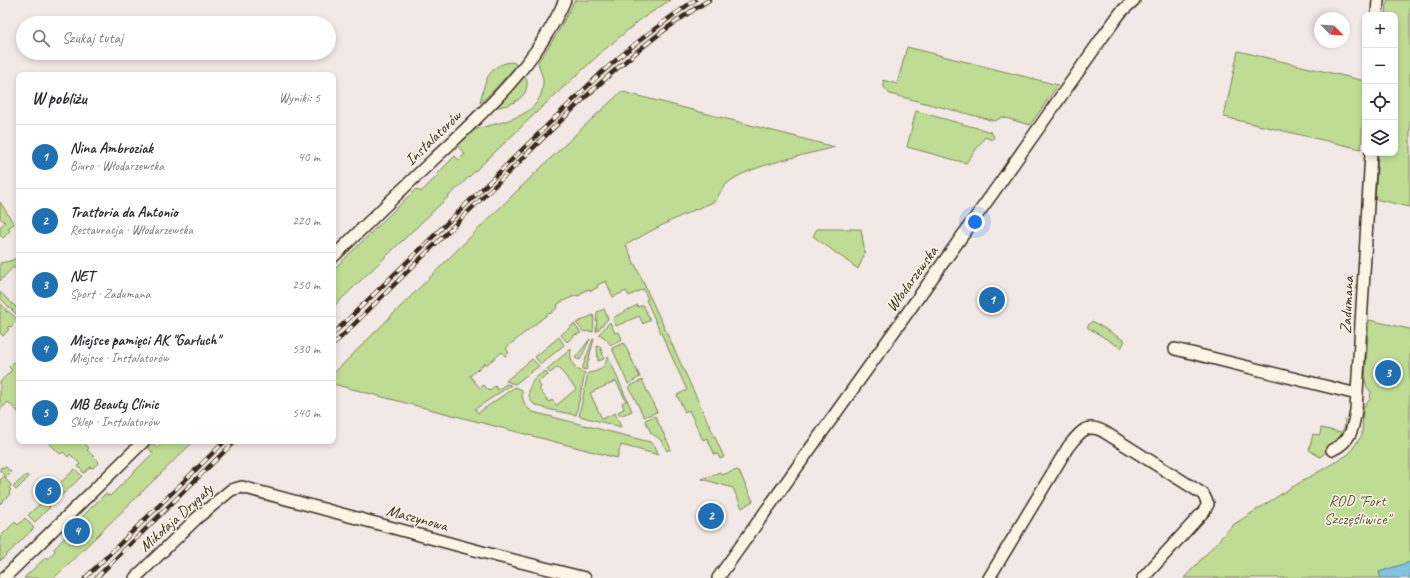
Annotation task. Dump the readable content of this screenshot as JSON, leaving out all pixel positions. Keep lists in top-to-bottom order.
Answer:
{
  "streets": {
    "street": [
      "Instalatorów",
      "Włodarzewska",
      "Zadumana",
      "Mikołaja Drygały",
      "Maszynowa"
    ]
  },
  "crossings": [
    ["Mikołaja Drygały", "Maszynowa"]
  ],
  "parks": ["ROD \"Fort Szczęśliwice\""],
  "north": "bottom right",
  "page": {
    "map_buttons": ["+", "−"],
    "search": "Szukaj tutaj",
    "heading": ["W pobliżu", "Wyniki: 5"],
    "list": [
      {
        "mark": "1",
        "name": "Nina Ambroziak",
        "note": "Biuro · Włodarzewska",
        "value": "40 m"
      },
      {
        "mark": "2",
        "name": "Trattoria da Antonio",
        "note": "Restauracja · Włodarzewska",
        "value": "220 m"
      },
      {
        "mark": "3",
        "name": "NET",
        "note": "Sport · Zadumana",
        "value": "250 m"
      },
      {
        "mark": "4",
        "name": "Miejsce pamięci AK \"Garłuch\"",
        "note": "Miejsce · Instalatorów",
        "value": "530 m"
      },
      {
        "mark": "5",
        "name": "MB Beauty Clinic",
        "note": "Sklep · Instalatorów",
        "value": "540 m"
      }
    ],
    "pins": [
      "1",
      "3",
      "5",
      "2",
      "4"
    ]
  }
}
